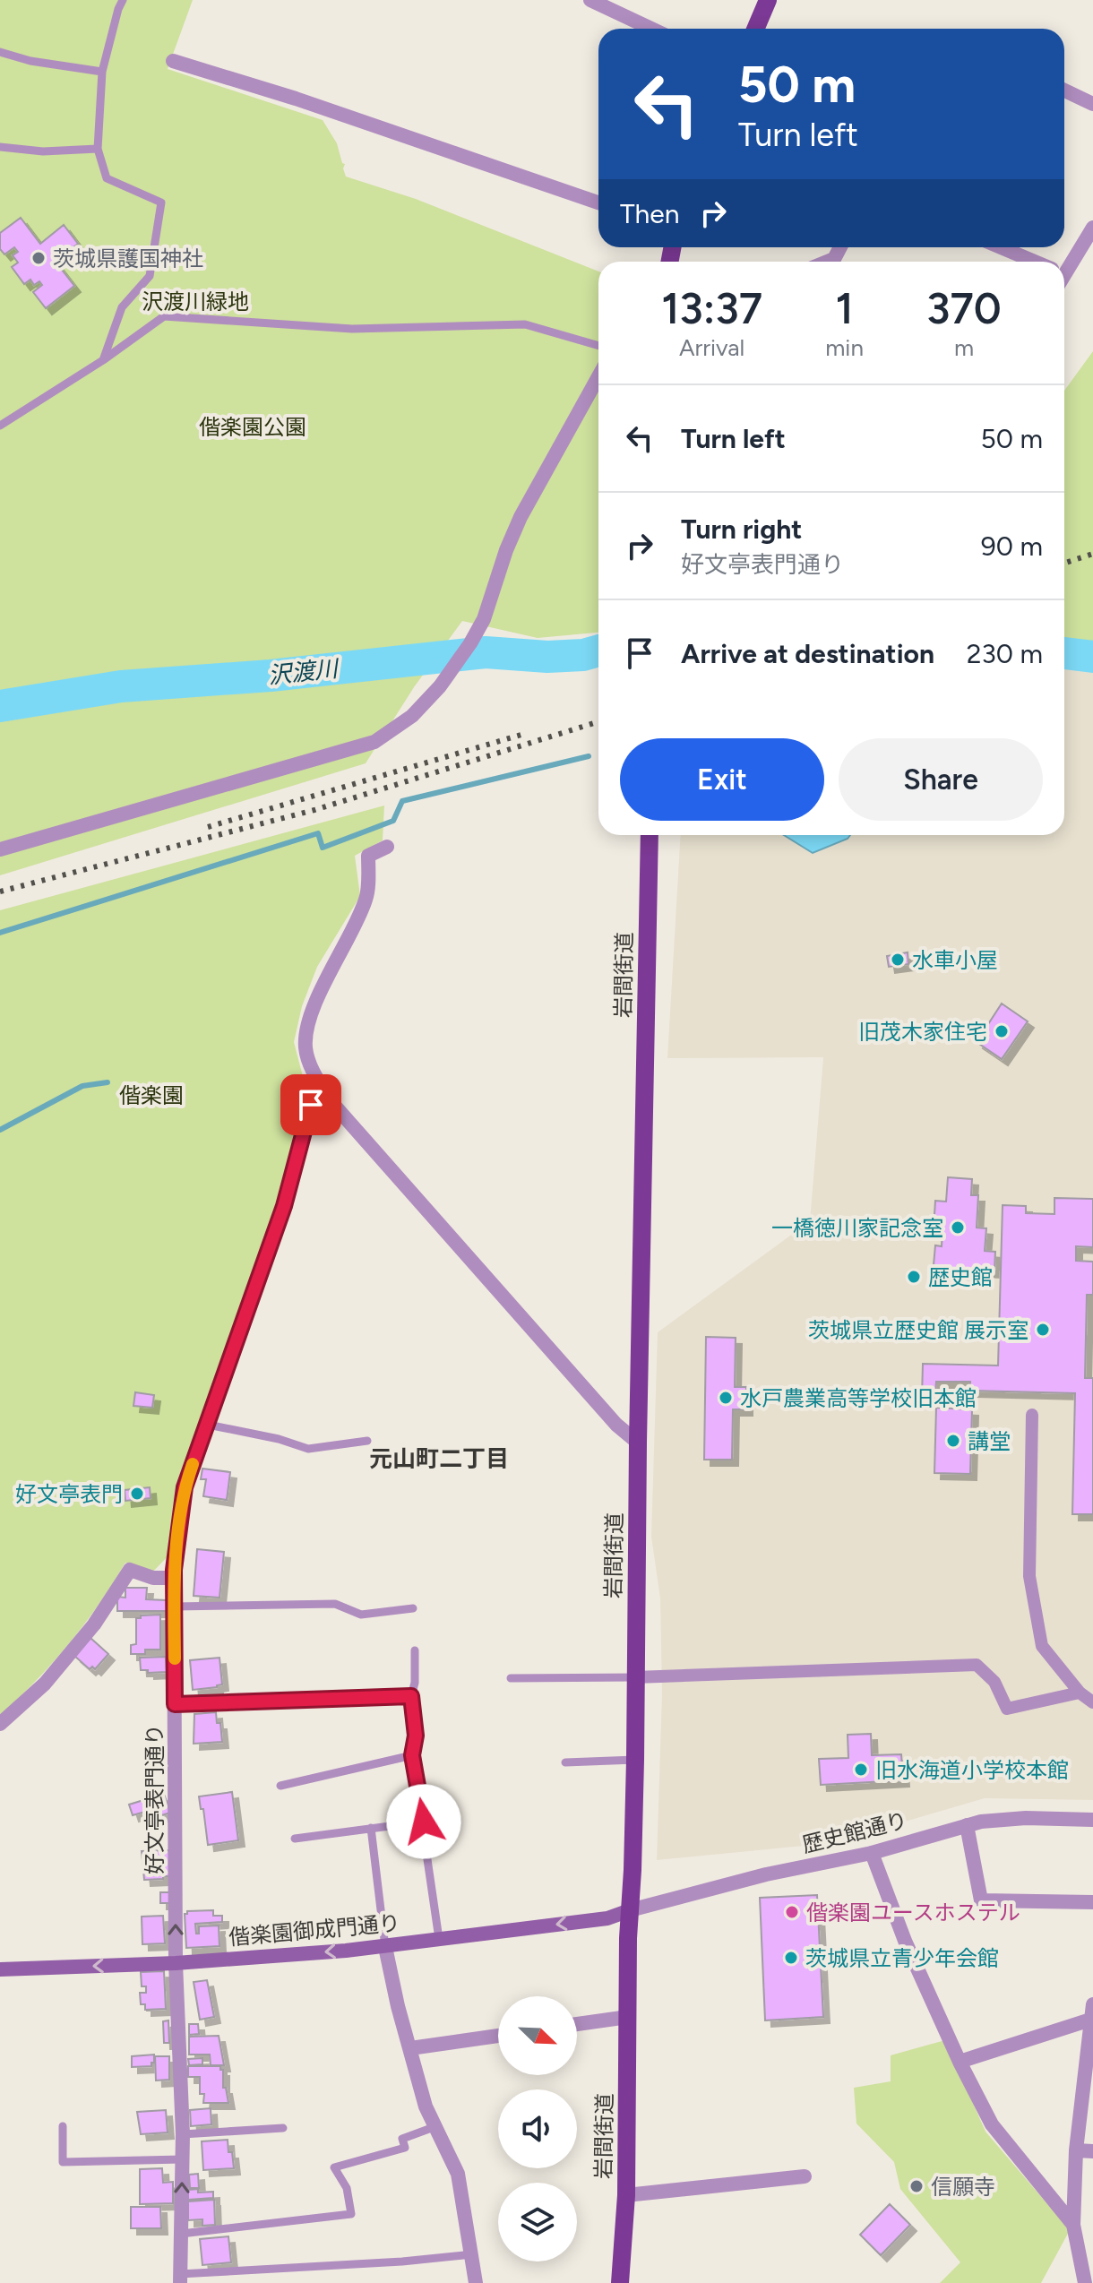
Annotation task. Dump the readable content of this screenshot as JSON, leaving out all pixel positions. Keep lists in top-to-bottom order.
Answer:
{
  "streets": {
    "main road": ["岩間街道", "偕楽園御成門通り"],
    "street": ["好文亭表門通り", "歴史館通り"]
  },
  "crossings": [
    ["岩間街道", "歴史館通り"],
    ["岩間街道", "偕楽園御成門通り"],
    ["好文亭表門通り", "偕楽園御成門通り"],
    ["歴史館通り", "偕楽園御成門通り"]
  ],
  "one_way": ["偕楽園御成門通り"],
  "districts": ["元山町二丁目"],
  "water": ["沢渡川"],
  "parks": ["沢渡川緑地", "偕楽園公園", "偕楽園"],
  "places": [
    "茨城県護国神社",
    "水車小屋",
    "旧茂木家住宅",
    "一橋徳川家記念室",
    "歴史館",
    "茨城県立歴史館 展示室",
    "水戸農業高等学校旧本館",
    "講堂",
    "好文亭表門",
    "旧水海道小学校本館",
    "偕楽園ユースホステル",
    "茨城県立青少年会館",
    "信願寺"
  ],
  "north": "bottom right",
  "page": {
    "turn": ["50 m", "Turn left"],
    "then": "Then",
    "eta": [
      "13:37",
      "Arrival",
      "1",
      "min",
      "370",
      "m"
    ],
    "list": [
      {
        "name": "Turn left",
        "value": "50 m"
      },
      {
        "name": "Turn right",
        "note": "好文亭表門通り",
        "value": "90 m"
      },
      {
        "name": "Arrive at destination",
        "value": "230 m"
      }
    ],
    "buttons": ["Exit", "Share"]
  }
}
